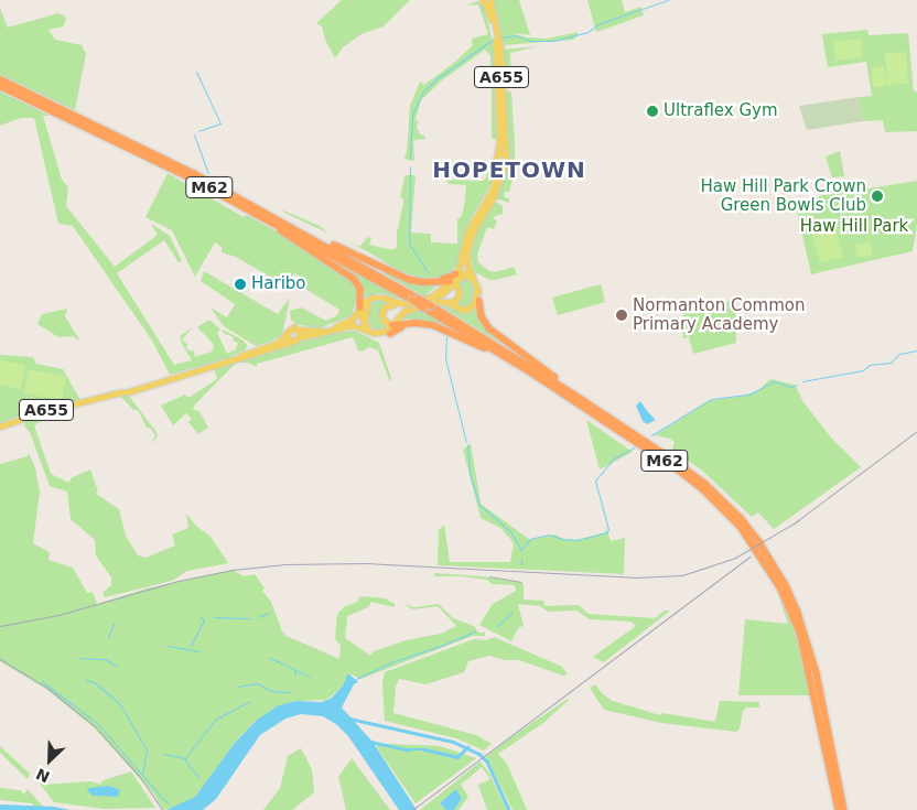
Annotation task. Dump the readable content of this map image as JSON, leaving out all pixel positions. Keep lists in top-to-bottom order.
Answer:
{
  "streets": {
    "highway": ["M62"],
    "main road": ["A655"]
  },
  "crossings": [
    ["A655", "M62"]
  ],
  "districts": ["HOPETOWN"],
  "parks": ["Haw Hill Park"],
  "places": [
    "Ultraflex Gym",
    "Haw Hill Park Crown Green Bowls Club",
    "Haribo",
    "Normanton Common Primary Academy"
  ],
  "north": "bottom left"
}
